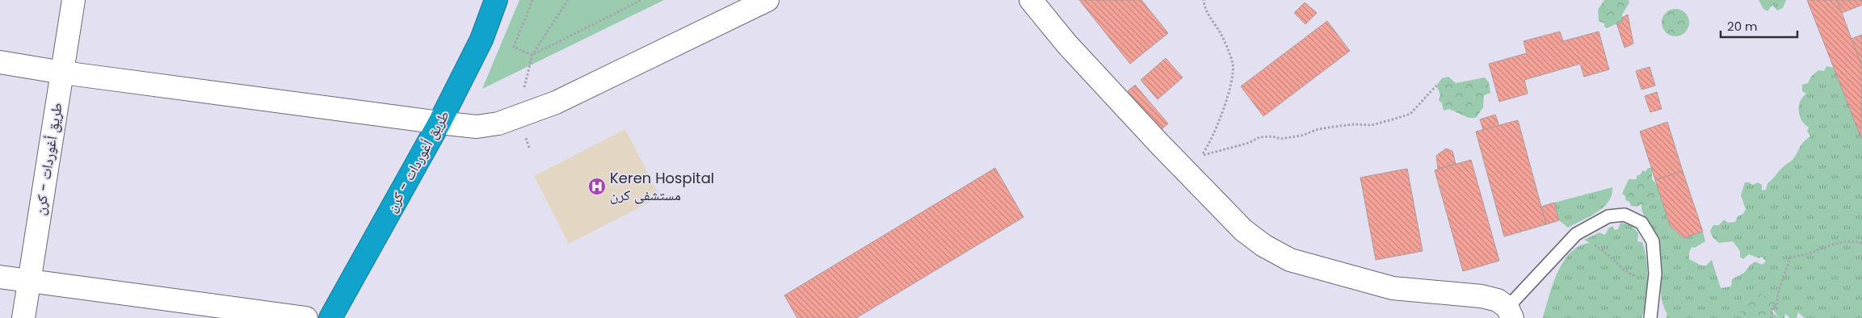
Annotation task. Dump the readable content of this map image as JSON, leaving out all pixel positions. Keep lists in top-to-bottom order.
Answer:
{
  "streets": {
    "highway": ["طريق أغوردات - كرن"]
  },
  "places": {
    "hospital": ["Keren Hospital مستشفى كرن"]
  },
  "scale_bar": "20 m"
}
